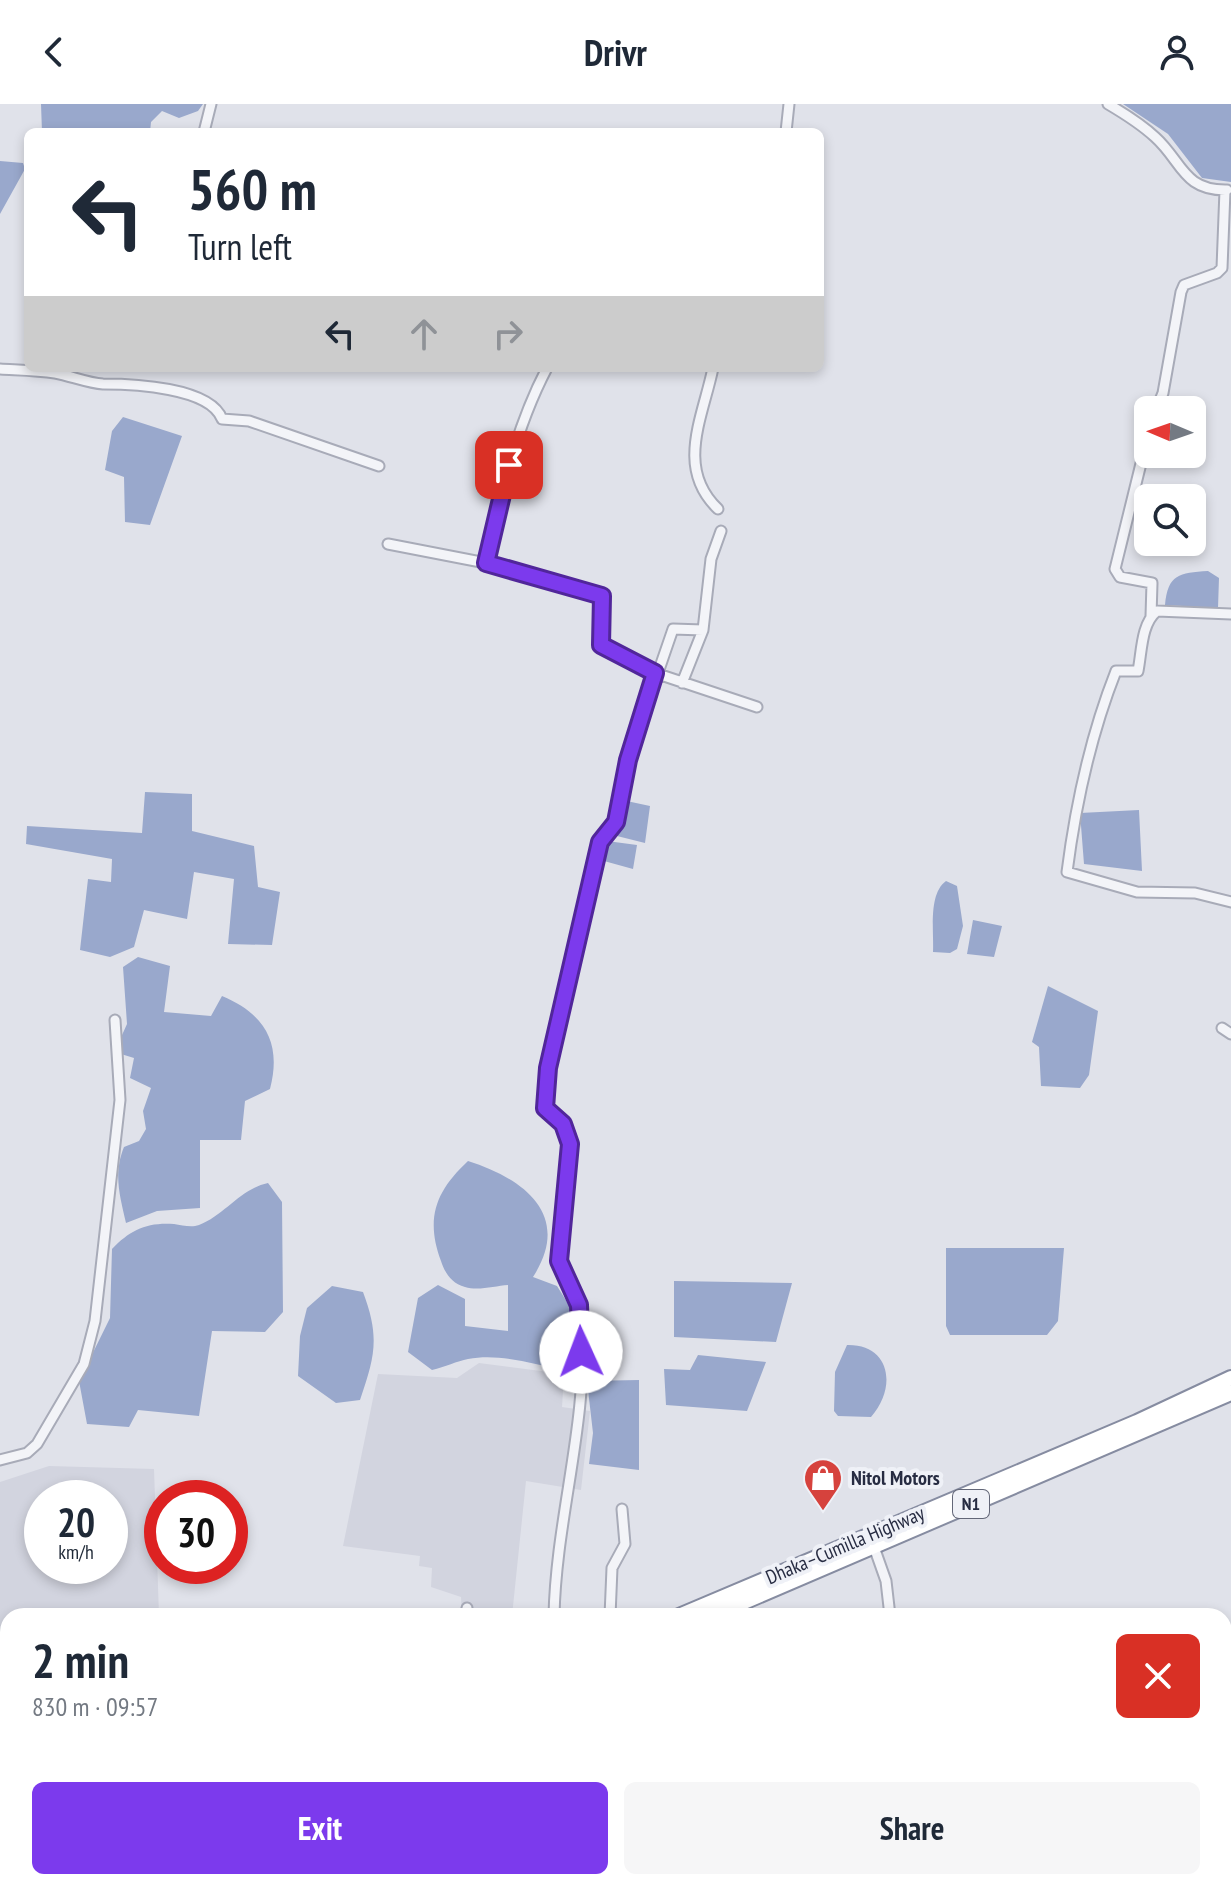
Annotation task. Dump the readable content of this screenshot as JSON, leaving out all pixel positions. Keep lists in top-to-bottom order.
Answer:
{
  "streets": {
    "highway": ["N1", "Dhaka–Cumilla Highway"]
  },
  "places": {
    "shop": ["Nitol Motors"]
  },
  "north": "left",
  "page": {
    "header": "Drivr",
    "turn": ["560 m", "Turn left"],
    "speed": "20 km/h",
    "limit": "30",
    "heading": ["2 min", "830 m · 09:57"],
    "buttons": ["Exit", "Share"]
  }
}
